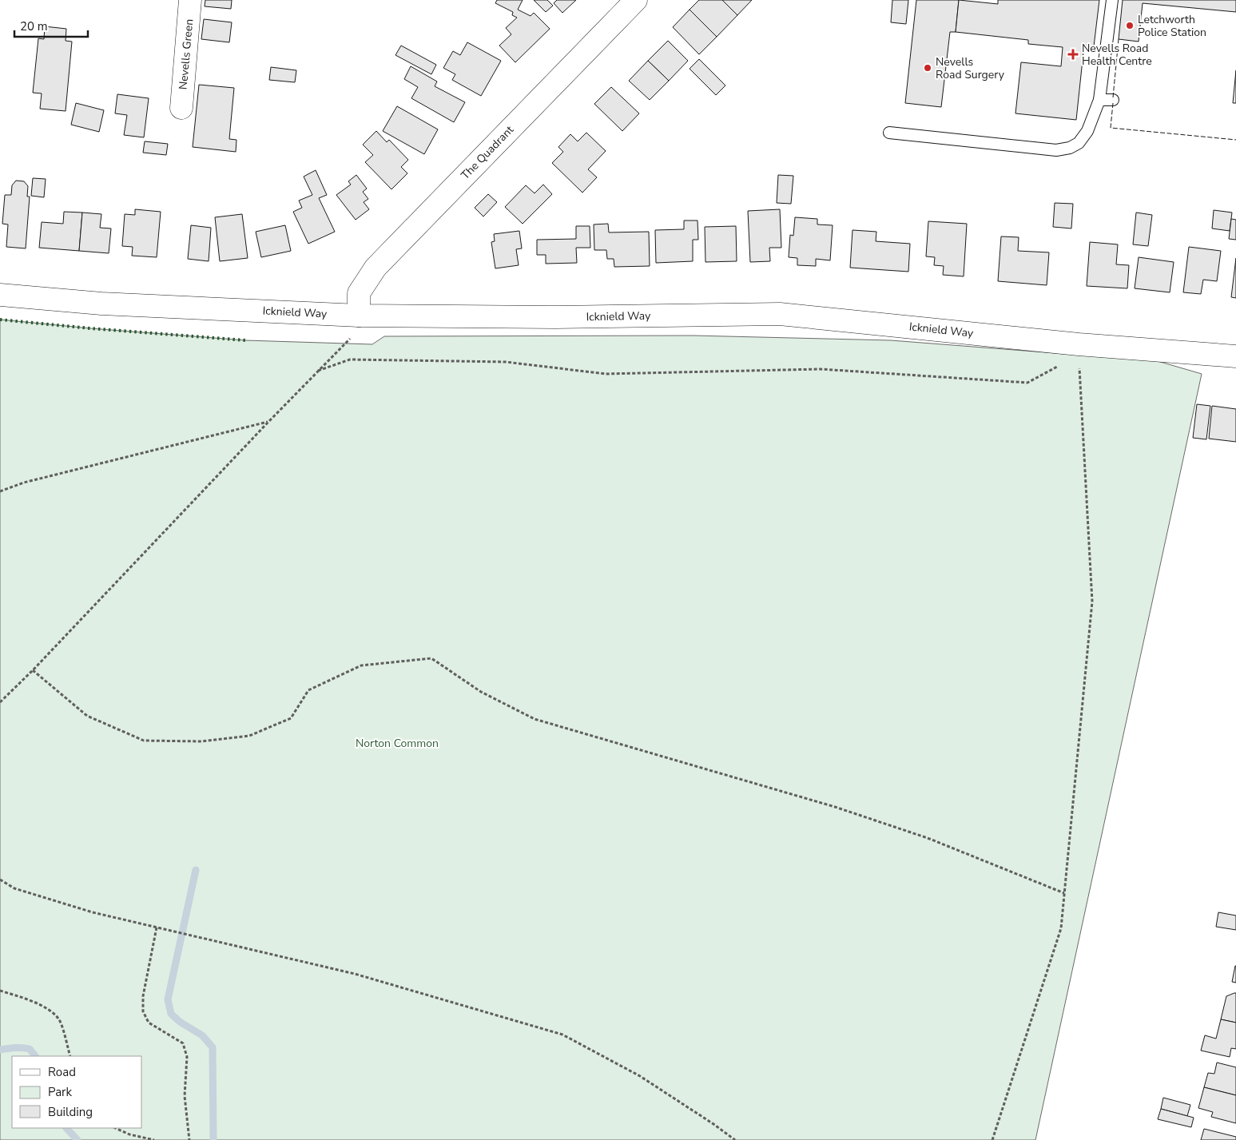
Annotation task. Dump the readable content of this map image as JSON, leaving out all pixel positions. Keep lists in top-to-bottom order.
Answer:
{
  "streets": {
    "street": ["Nevells Green", "The Quadrant", "Icknield Way"]
  },
  "crossings": [
    ["The Quadrant", "Icknield Way"]
  ],
  "parks": ["Norton Common"],
  "places": {
    "other": ["Letchworth Police Station", "Nevells Road Surgery"],
    "health": ["Nevells Road Health Centre"]
  },
  "legend": ["Road", "Park", "Building"],
  "scale_bar": "20 m"
}
